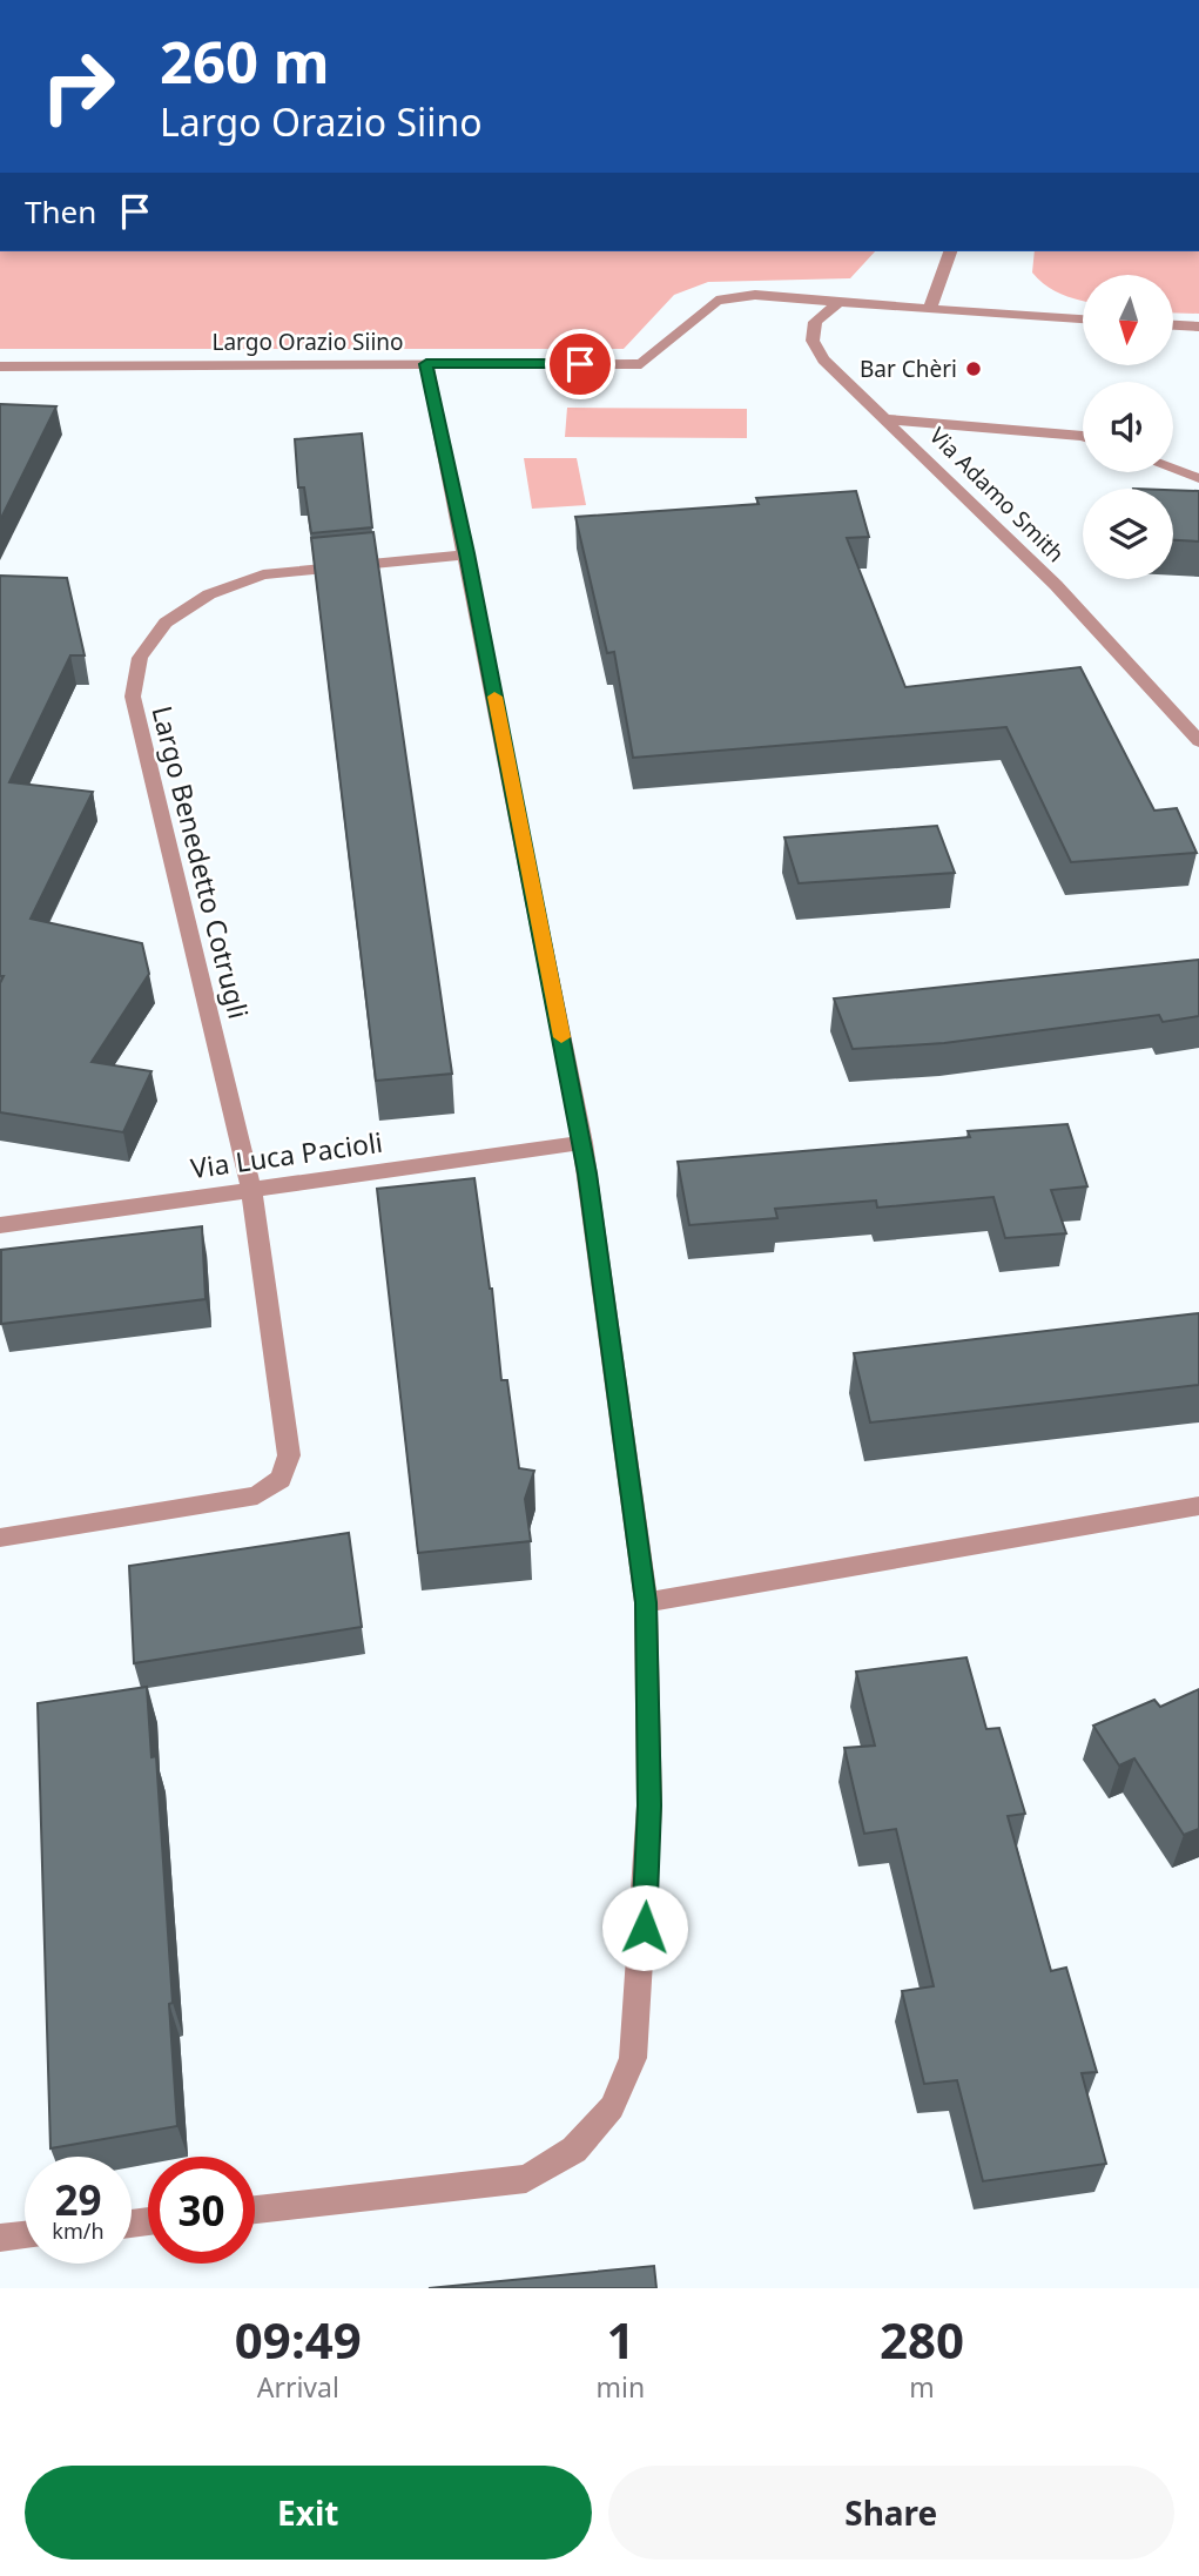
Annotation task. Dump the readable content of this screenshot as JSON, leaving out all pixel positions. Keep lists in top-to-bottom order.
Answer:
{
  "streets": {
    "street": [
      "Largo Orazio Siino",
      "Via Adamo Smith",
      "Largo Benedetto Cotrugli",
      "Via Luca Pacioli"
    ]
  },
  "crossings": [
    ["Largo Orazio Siino", "Via Adamo Smith"],
    ["Largo Benedetto Cotrugli", "Via Luca Pacioli"]
  ],
  "places": ["Bar Chèri"],
  "north": "bottom",
  "page": {
    "turn": ["260 m", "Largo Orazio Siino"],
    "then": "Then",
    "speed": "29 km/h",
    "limit": "30",
    "eta": [
      "09:49",
      "Arrival",
      "1",
      "min",
      "280",
      "m"
    ],
    "buttons": ["Exit", "Share"]
  }
}
